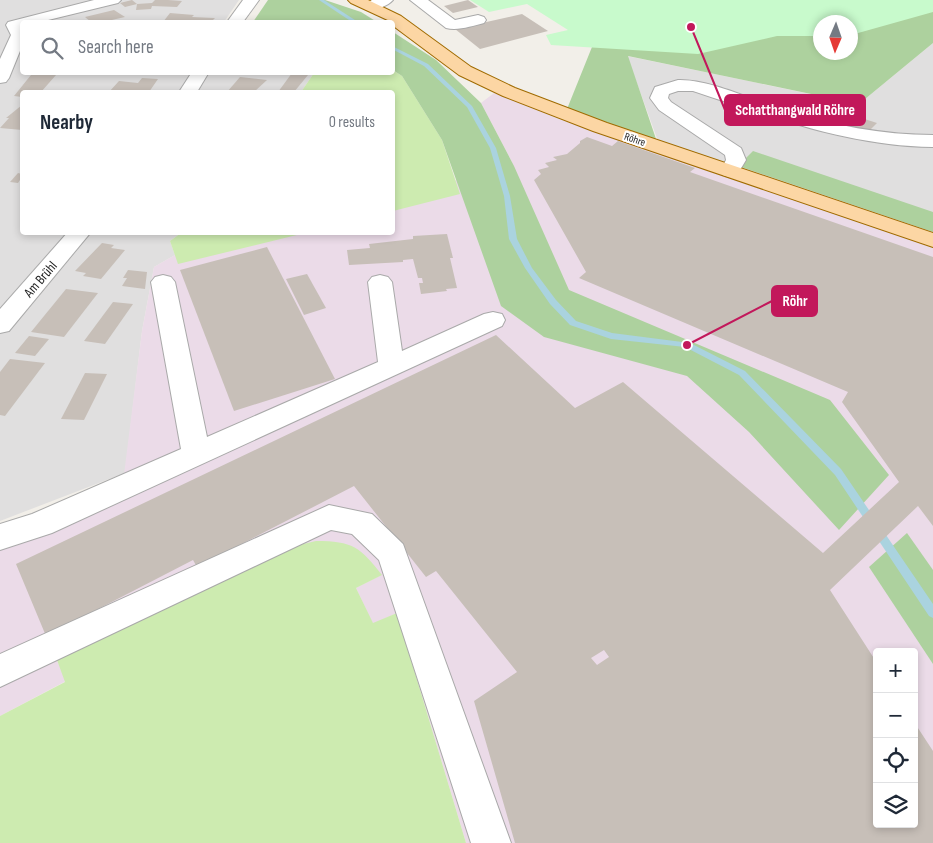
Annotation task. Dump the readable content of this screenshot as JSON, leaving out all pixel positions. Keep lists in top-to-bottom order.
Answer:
{
  "streets": {
    "main road": ["Röhre"],
    "street": ["Am Brühl"]
  },
  "places": ["Schatthangwald Röhre", "Röhr"],
  "north": "bottom",
  "page": {
    "search": "Search here",
    "heading": ["Nearby", "0 results"],
    "map_buttons": ["+", "−"]
  }
}
